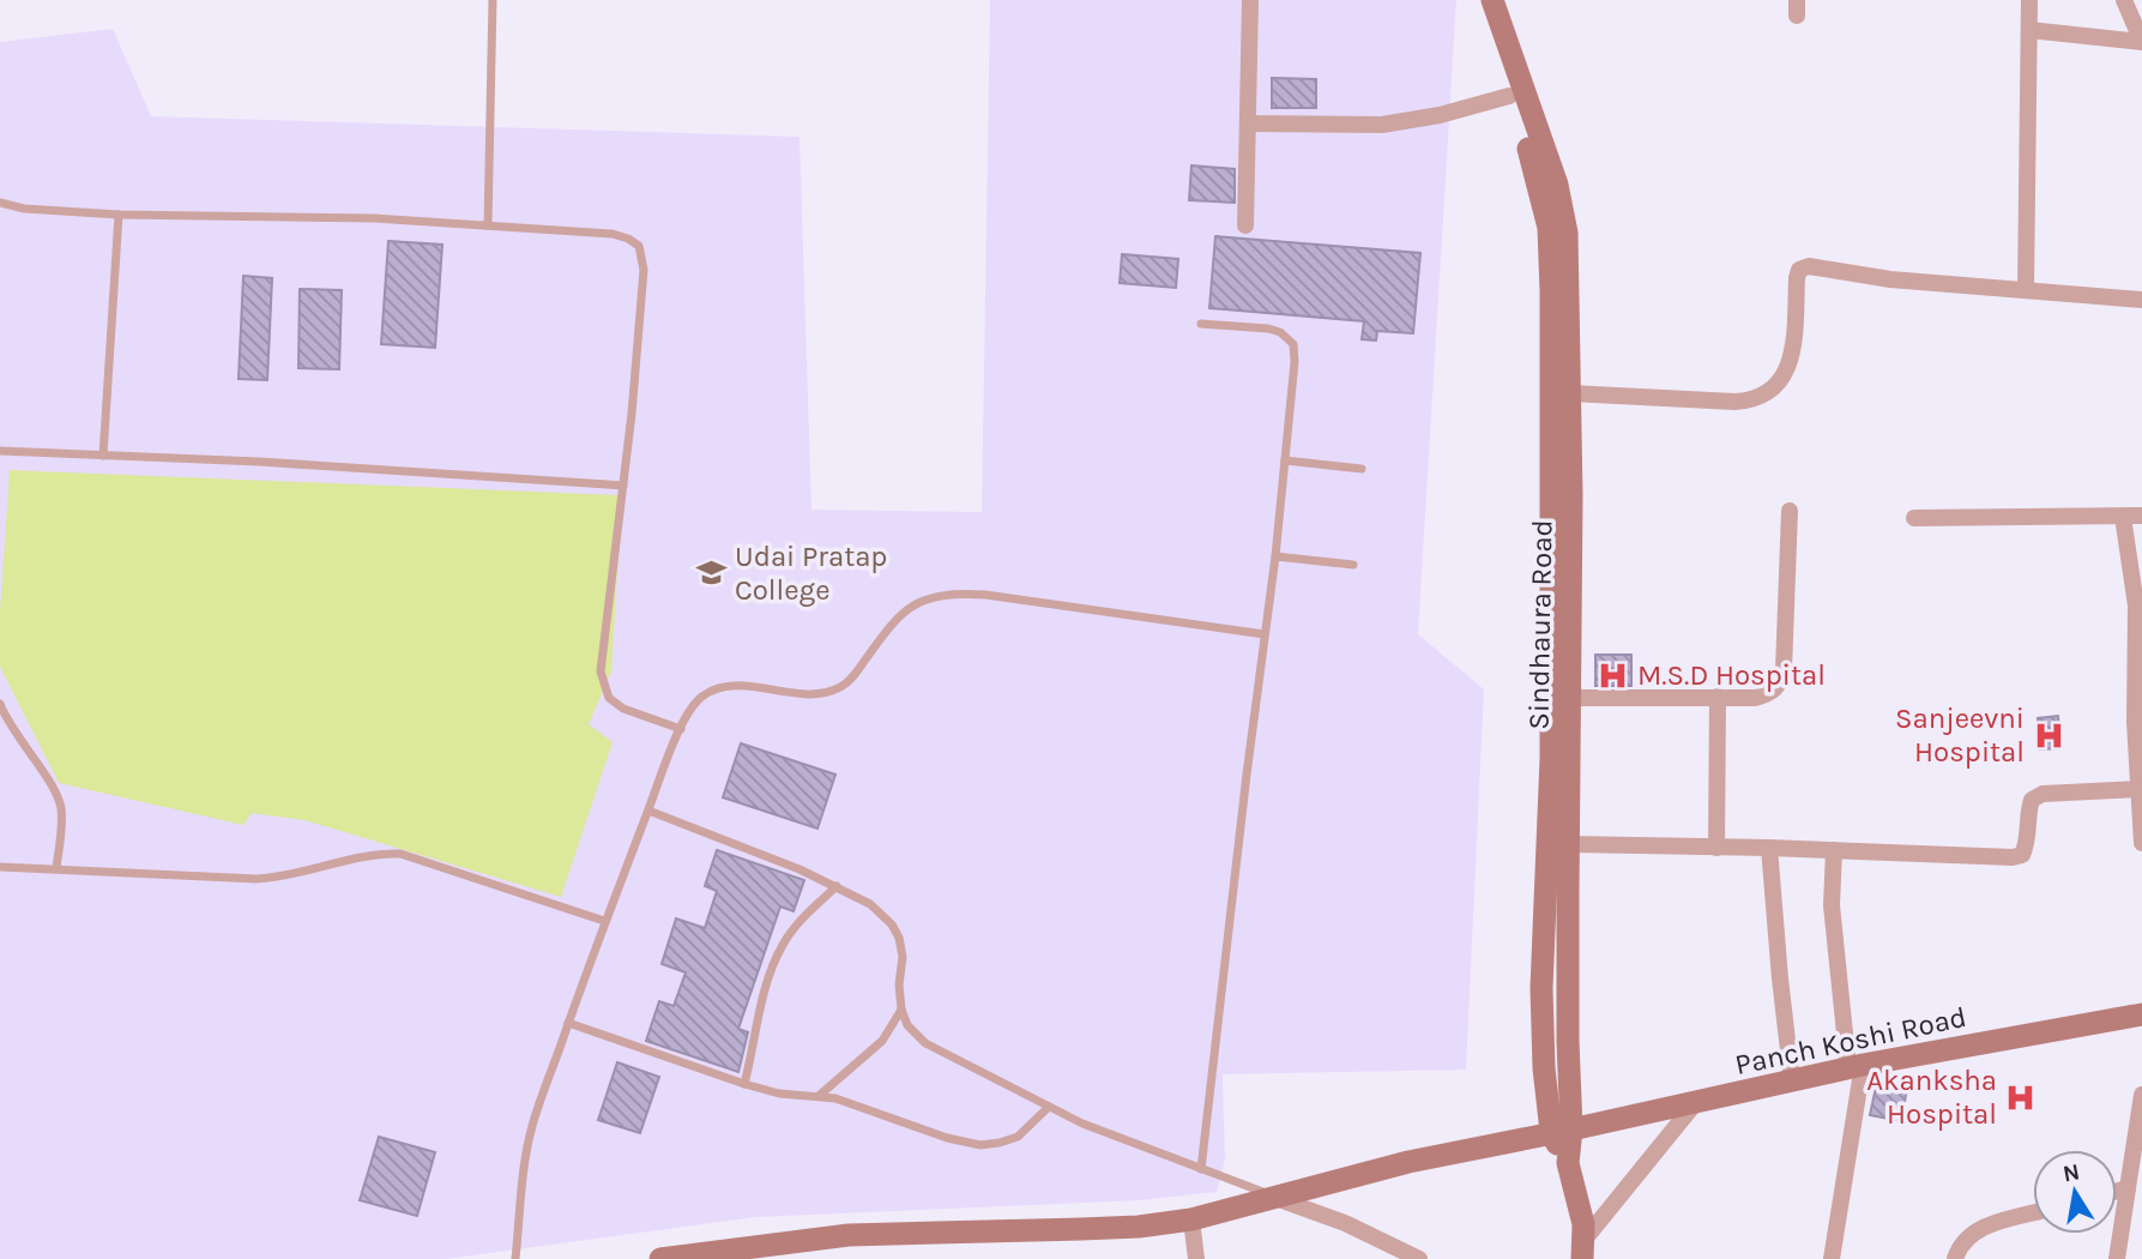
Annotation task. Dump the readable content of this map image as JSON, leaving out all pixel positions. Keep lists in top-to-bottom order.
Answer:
{
  "streets": {
    "street": ["Sindhaura Road", "Panch Koshi Road"]
  },
  "crossings": [
    ["Sindhaura Road", "Panch Koshi Road"]
  ],
  "places": {
    "school or university": ["Udai Pratap College"],
    "hospital": ["M.S.D Hospital", "Sanjeevni Hospital", "Akanksha Hospital"]
  },
  "north": "top"
}
